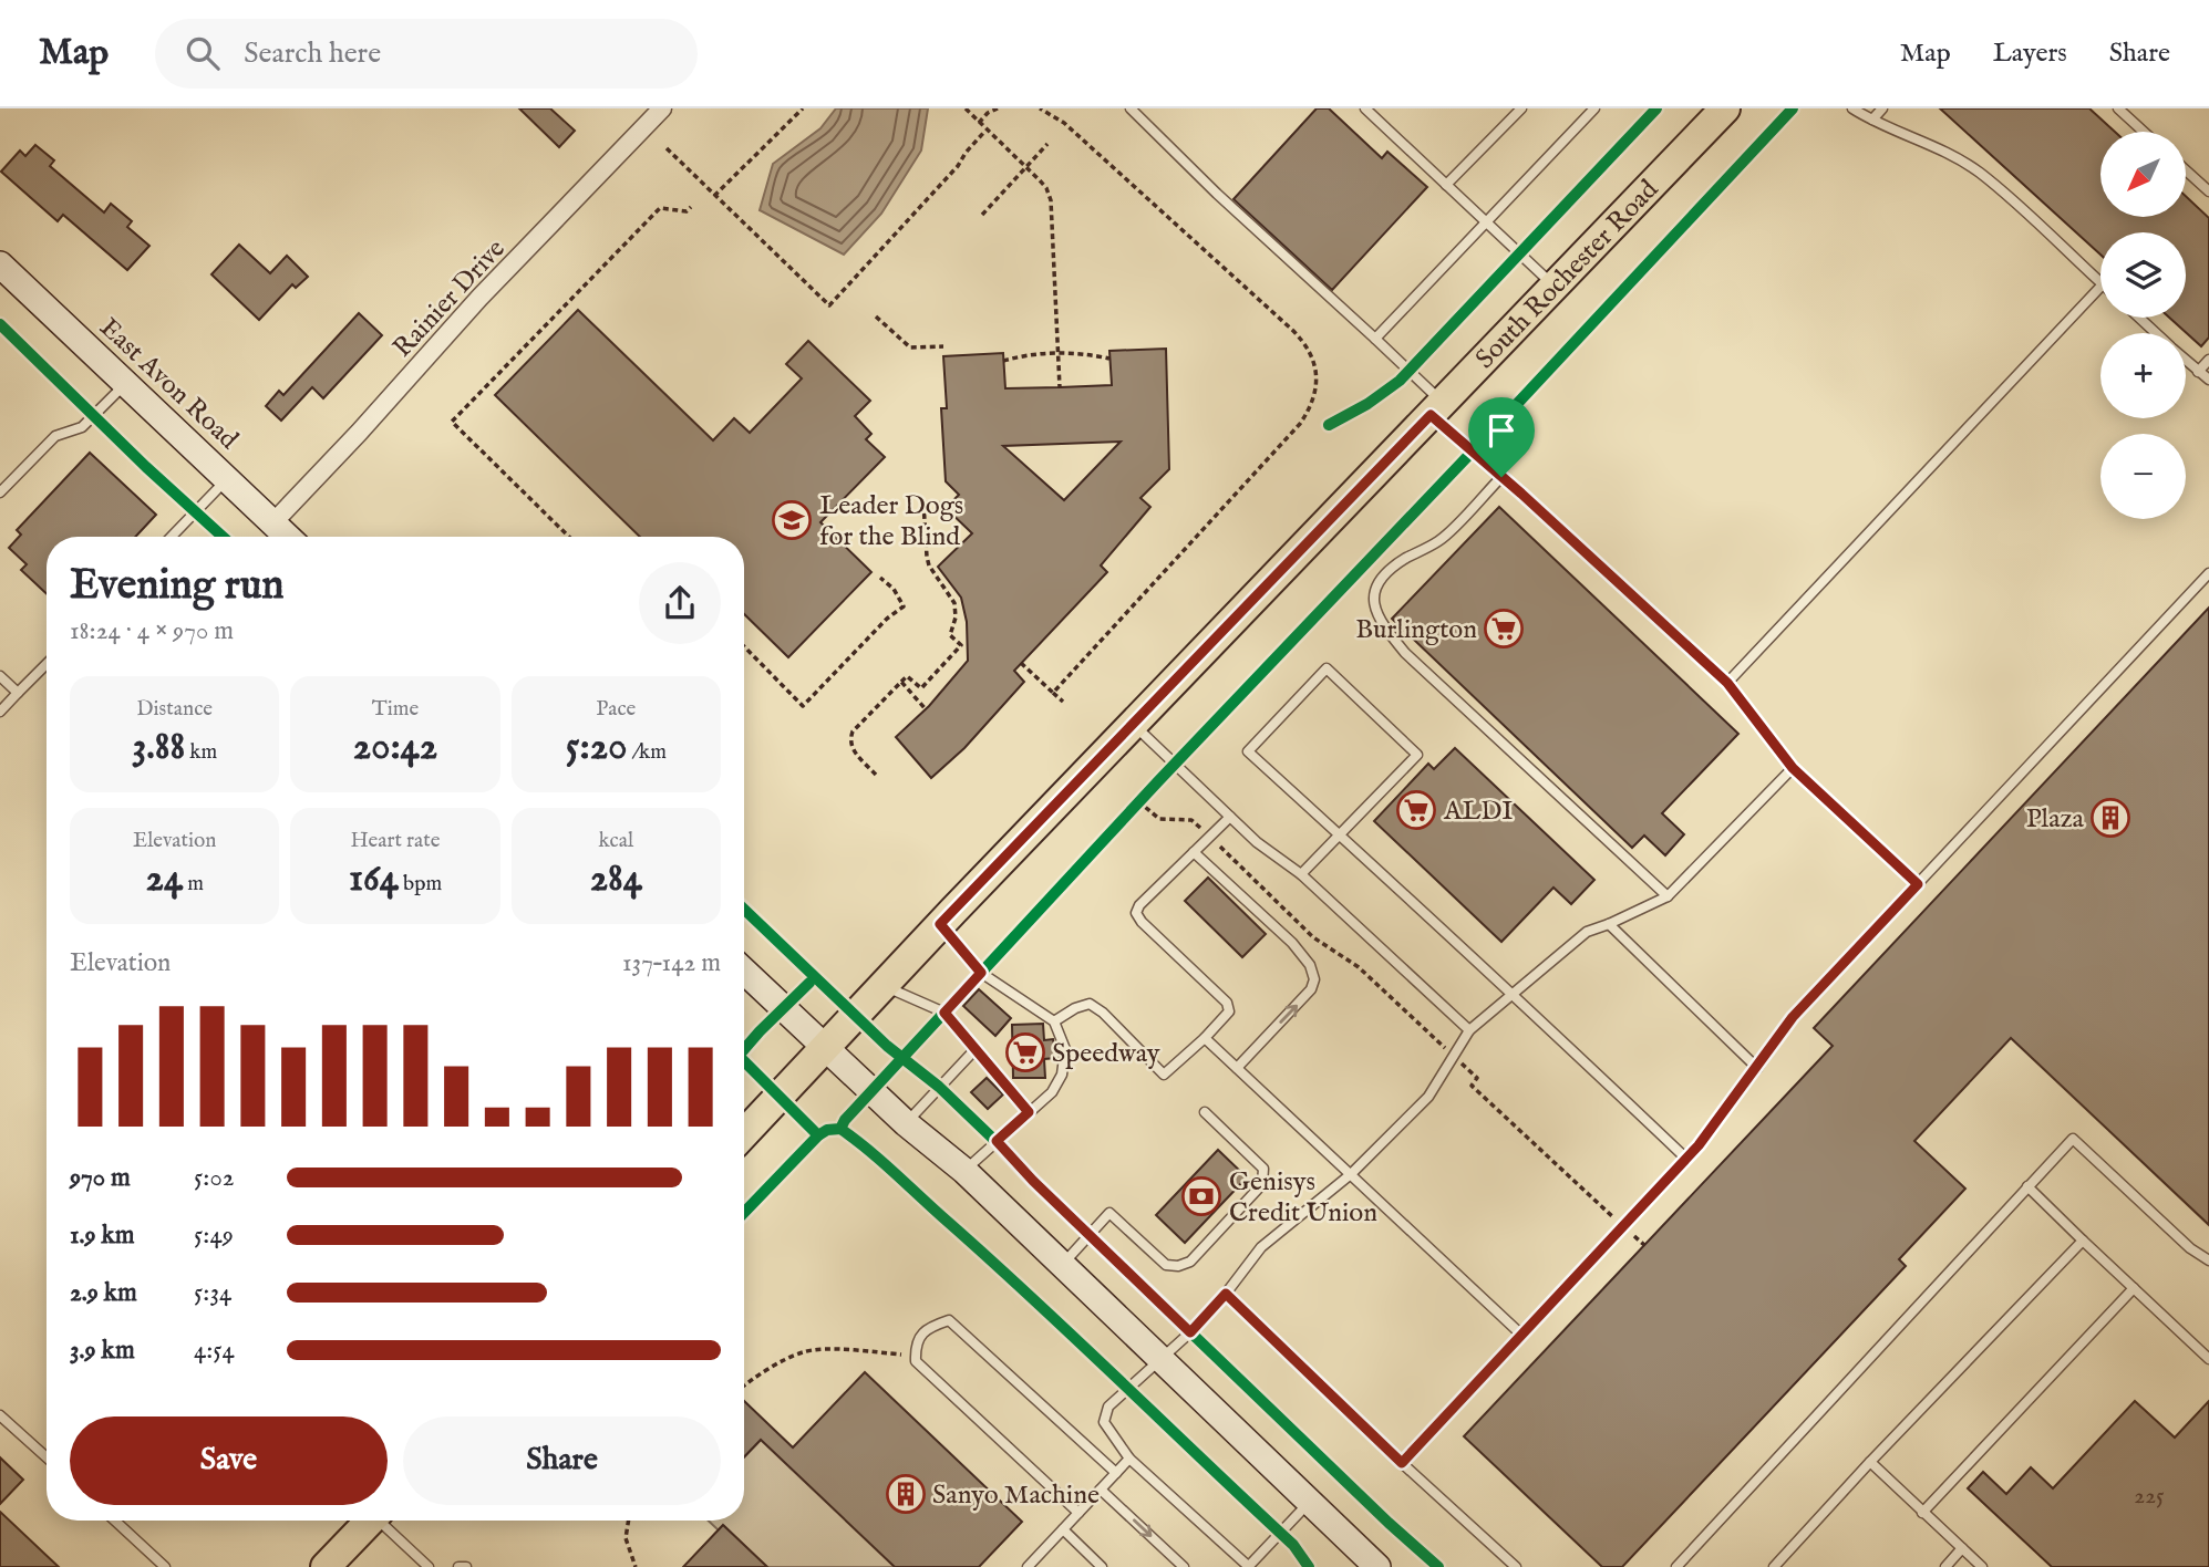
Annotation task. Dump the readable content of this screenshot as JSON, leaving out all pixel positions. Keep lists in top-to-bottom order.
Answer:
{
  "streets": {
    "main road": ["South Rochester Road", "East Avon Road"],
    "street": ["Rainier Drive"]
  },
  "crossings": [
    ["Rainier Drive", "East Avon Road"]
  ],
  "places": {
    "school or university": ["Leader Dogs for the Blind"],
    "supermarket": ["Burlington", "ALDI", "Speedway"],
    "building": ["Plaza", "Sanyo Machine"],
    "bank": ["Genisys Credit Union"]
  },
  "house_numbers": ["225"],
  "north": "bottom left",
  "page": {
    "header": "Map",
    "search": "Search here",
    "nav": ["Map", "Layers", "Share"],
    "map_buttons": ["+", "−"],
    "heading": ["Evening run", "18:24 · 4 × 970 m"],
    "stats": [
      ["Distance", "3.88 km"],
      ["Time", "20:42"],
      ["Pace", "5:20 /km"],
      ["Elevation", "24 m"],
      ["Heart rate", "164 bpm"],
      ["kcal", "284"]
    ],
    "chart": ["Elevation", "137–142 m"],
    "list": [
      {
        "name": "970 m",
        "note": "5:02"
      },
      {
        "name": "1.9 km",
        "note": "5:49"
      },
      {
        "name": "2.9 km",
        "note": "5:34"
      },
      {
        "name": "3.9 km",
        "note": "4:54"
      }
    ],
    "buttons": ["Save", "Share"]
  }
}
